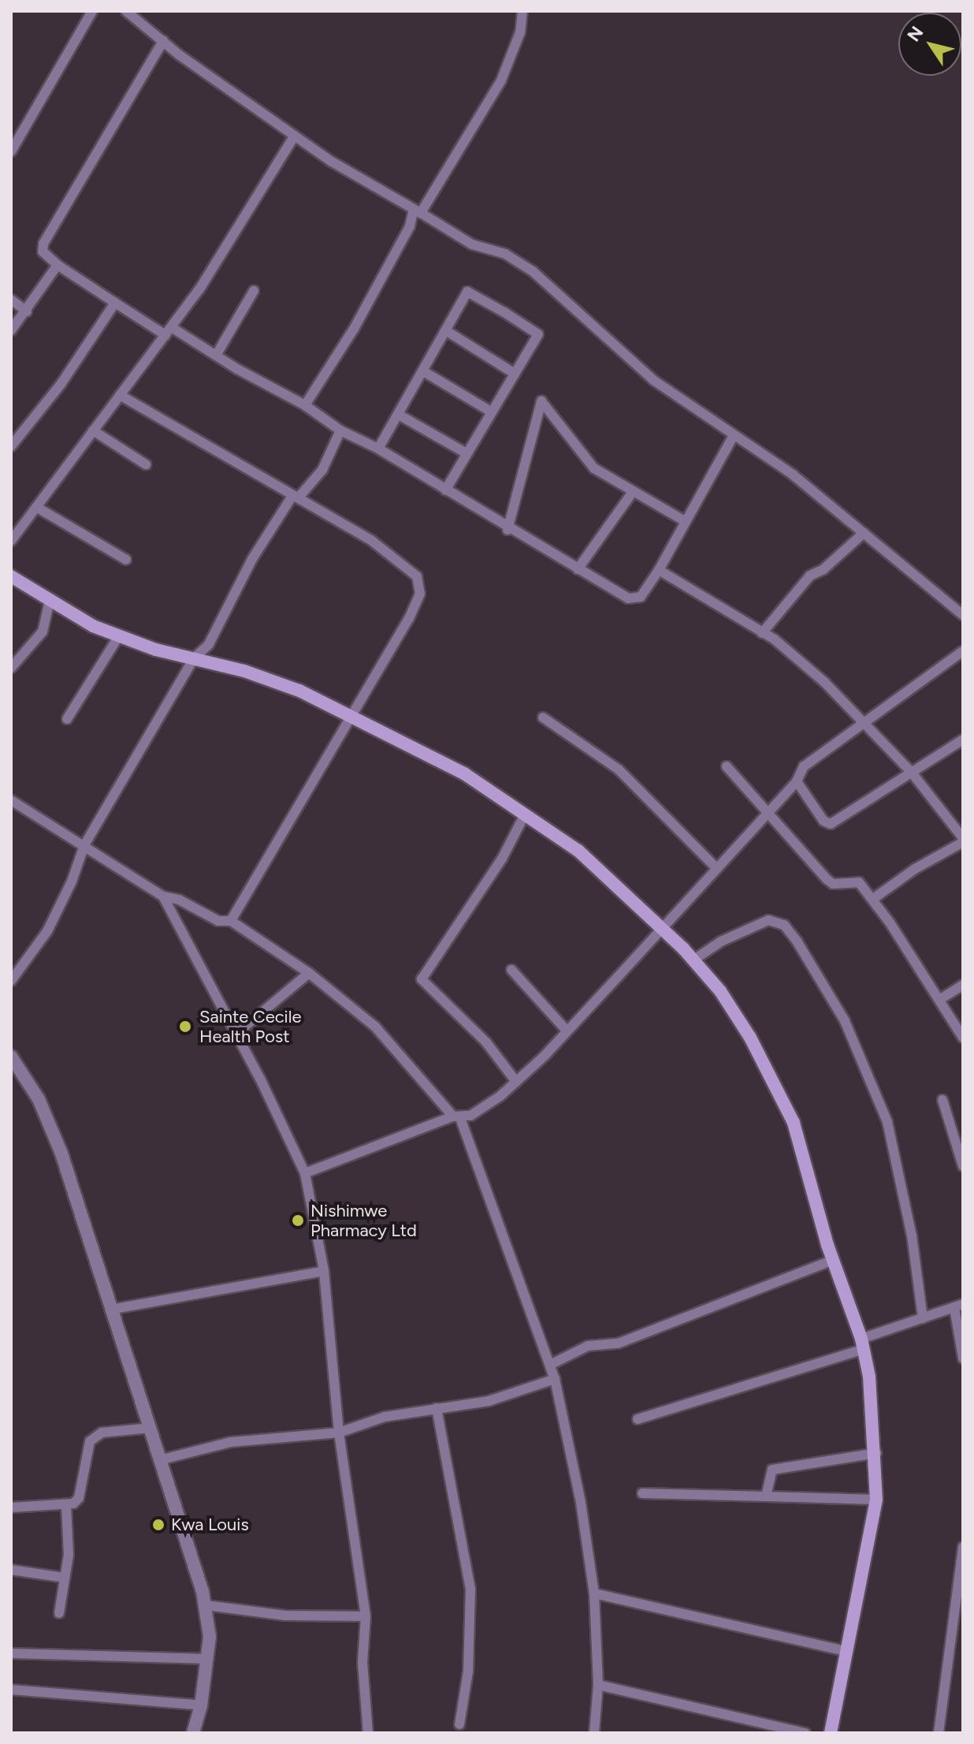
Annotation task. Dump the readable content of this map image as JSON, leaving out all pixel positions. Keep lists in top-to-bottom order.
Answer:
{
  "places": ["Sainte Cecile Health Post", "Nishimwe Pharmacy Ltd", "Kwa Louis"],
  "north": "top left"
}
